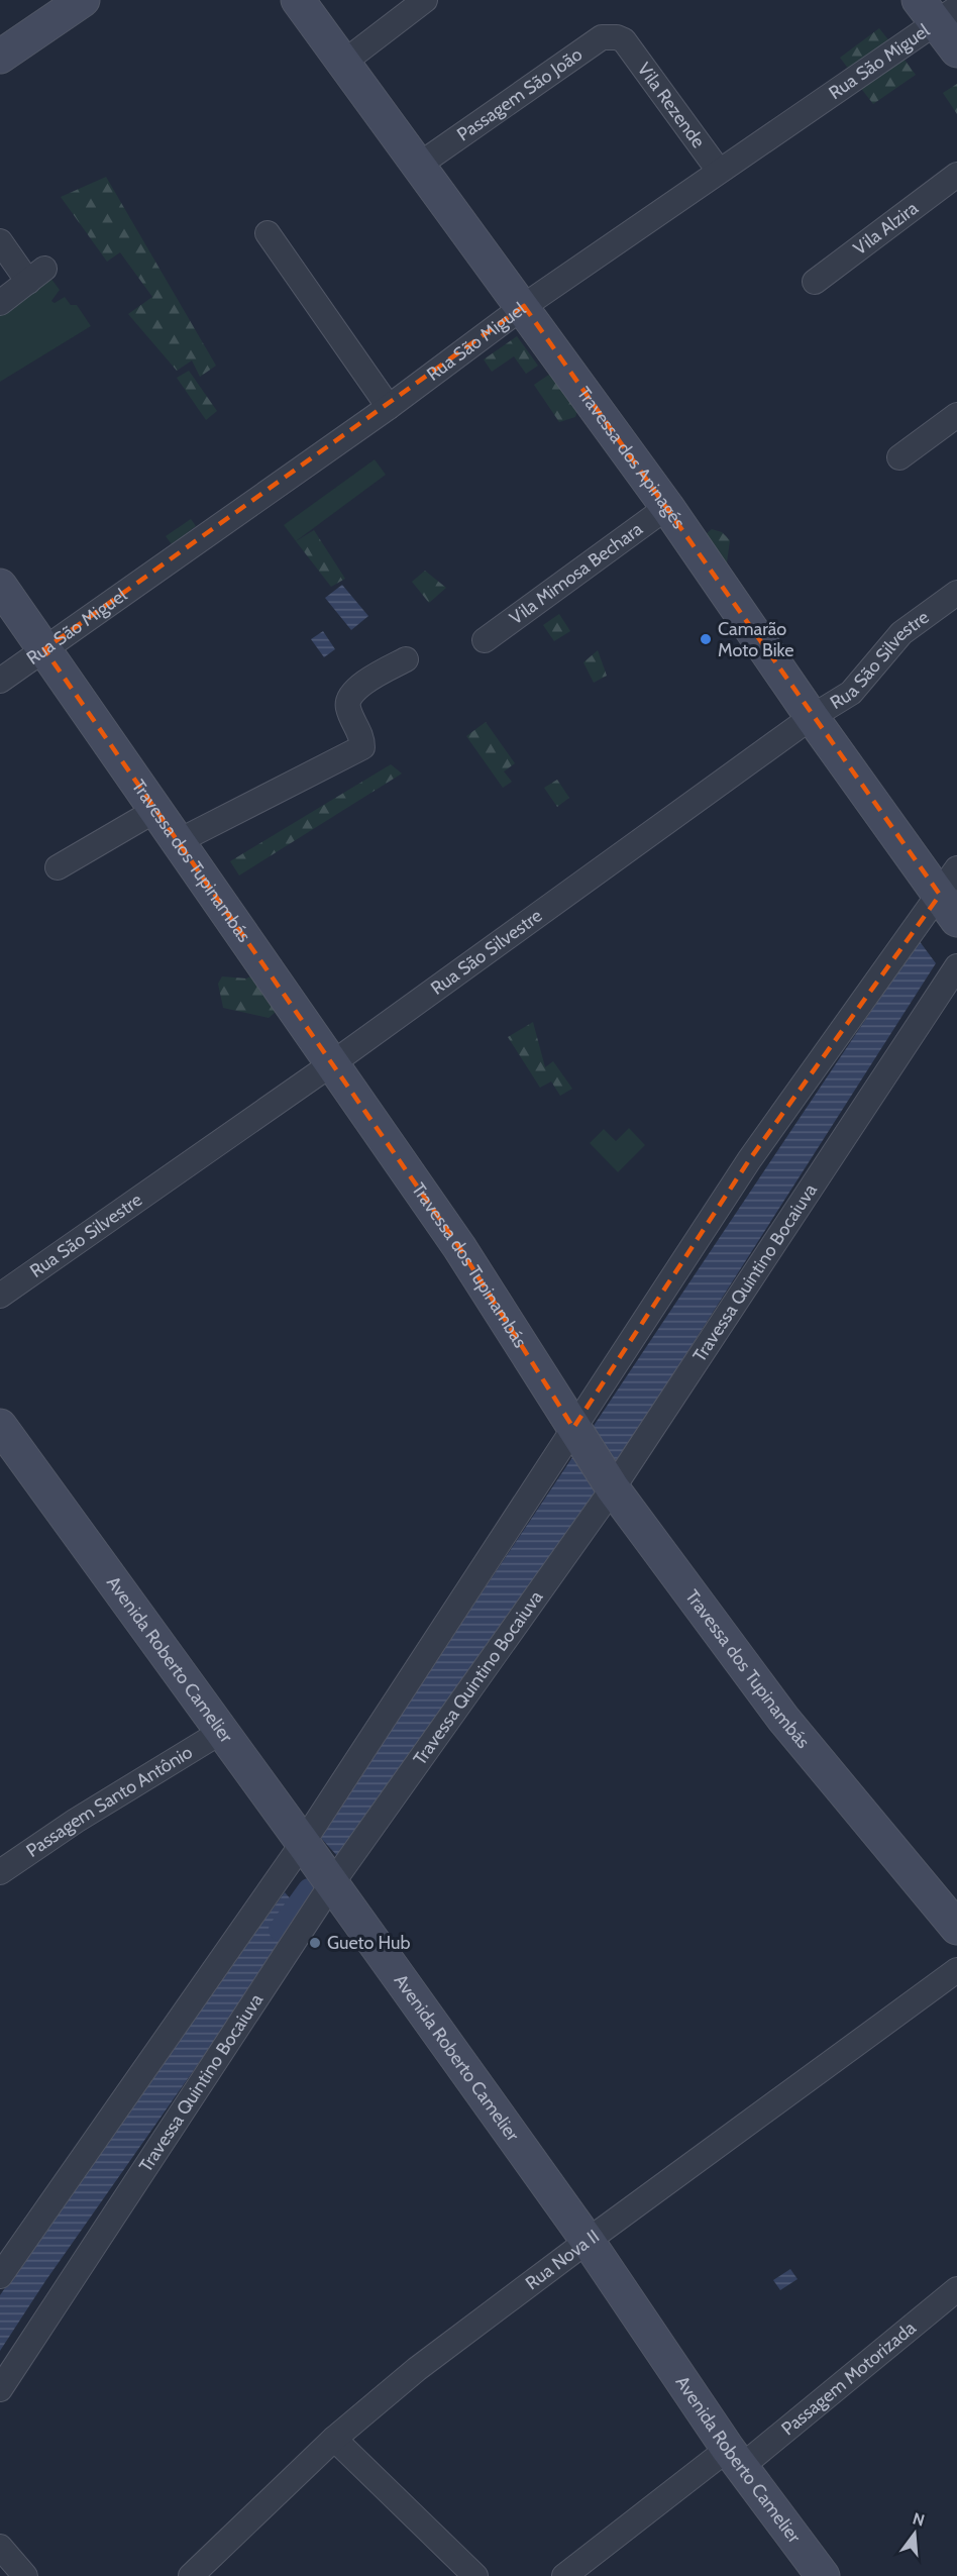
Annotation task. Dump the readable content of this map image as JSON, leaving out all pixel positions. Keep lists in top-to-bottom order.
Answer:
{
  "streets": {
    "street": [
      "Rua São Miguel",
      "Passagem São João",
      "Vila Rezende",
      "Vila Alzira",
      "Travessa dos Apinagés",
      "Vila Mimosa Bechara",
      "Rua São Silvestre",
      "Travessa dos Tupinambás",
      "Travessa Quintino Bocaiuva",
      "Avenida Roberto Camelier",
      "Passagem Santo Antônio",
      "Rua Nova II",
      "Passagem Motorizada"
    ]
  },
  "crossings": [
    ["Rua São Miguel", "Vila Rezende"],
    ["Rua São Miguel", "Travessa dos Apinagés"],
    ["Rua São Miguel", "Travessa dos Tupinambás"],
    ["Passagem São João", "Vila Rezende"],
    ["Passagem São João", "Travessa dos Apinagés"],
    ["Travessa dos Apinagés", "Vila Mimosa Bechara"],
    ["Travessa dos Apinagés", "Rua São Silvestre"],
    ["Rua São Silvestre", "Travessa dos Tupinambás"],
    ["Travessa dos Tupinambás", "Travessa Quintino Bocaiuva"],
    ["Travessa Quintino Bocaiuva", "Avenida Roberto Camelier"],
    ["Avenida Roberto Camelier", "Passagem Santo Antônio"],
    ["Avenida Roberto Camelier", "Rua Nova II"],
    ["Avenida Roberto Camelier", "Passagem Motorizada"]
  ],
  "places": ["Camarão Moto Bike", "Gueto Hub"],
  "north": "top"
}
